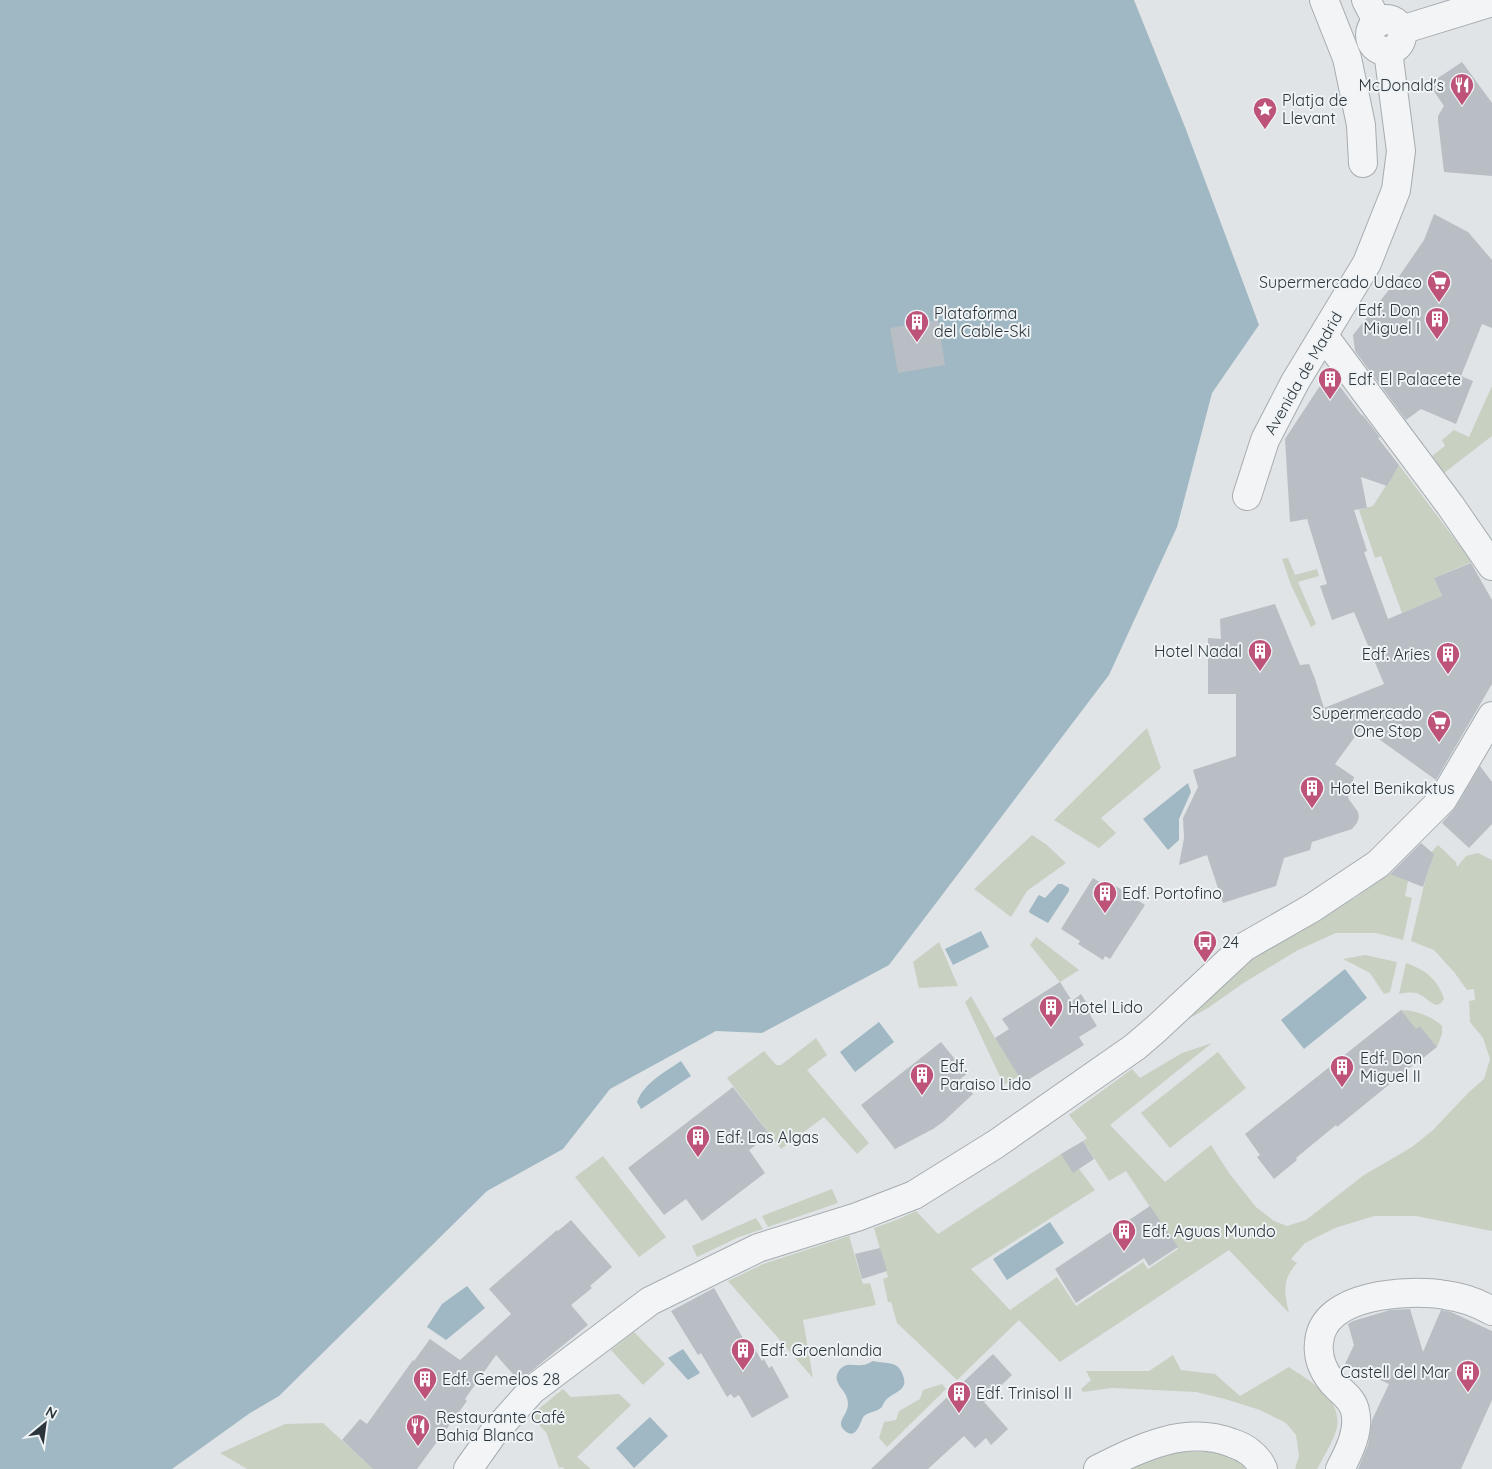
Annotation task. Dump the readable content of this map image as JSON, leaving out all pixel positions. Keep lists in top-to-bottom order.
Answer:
{
  "streets": {
    "street": ["Avenida de Madrid"]
  },
  "places": {
    "restaurant": ["McDonald's", "Restaurante Café Bahia Blanca"],
    "place": ["Platja de Llevant"],
    "supermarket": ["Supermercado Udaco", "Supermercado One Stop"],
    "building": [
      "Edf. Don Miguel I",
      "Plataforma del Cable-Ski",
      "Edf. El Palacete",
      "Hotel Nadal",
      "Edf. Aries",
      "Hotel Benikaktus",
      "Edf. Portofino",
      "Hotel Lido",
      "Edf. Don Miguel II",
      "Edf. Paraiso Lido",
      "Edf. Las Algas",
      "Edf. Aguas Mundo",
      "Edf. Groenlandia",
      "Castell del Mar",
      "Edf. Gemelos 28",
      "Edf. Trinisol II"
    ],
    "bus stop": ["24"]
  },
  "north": "top right"
}
